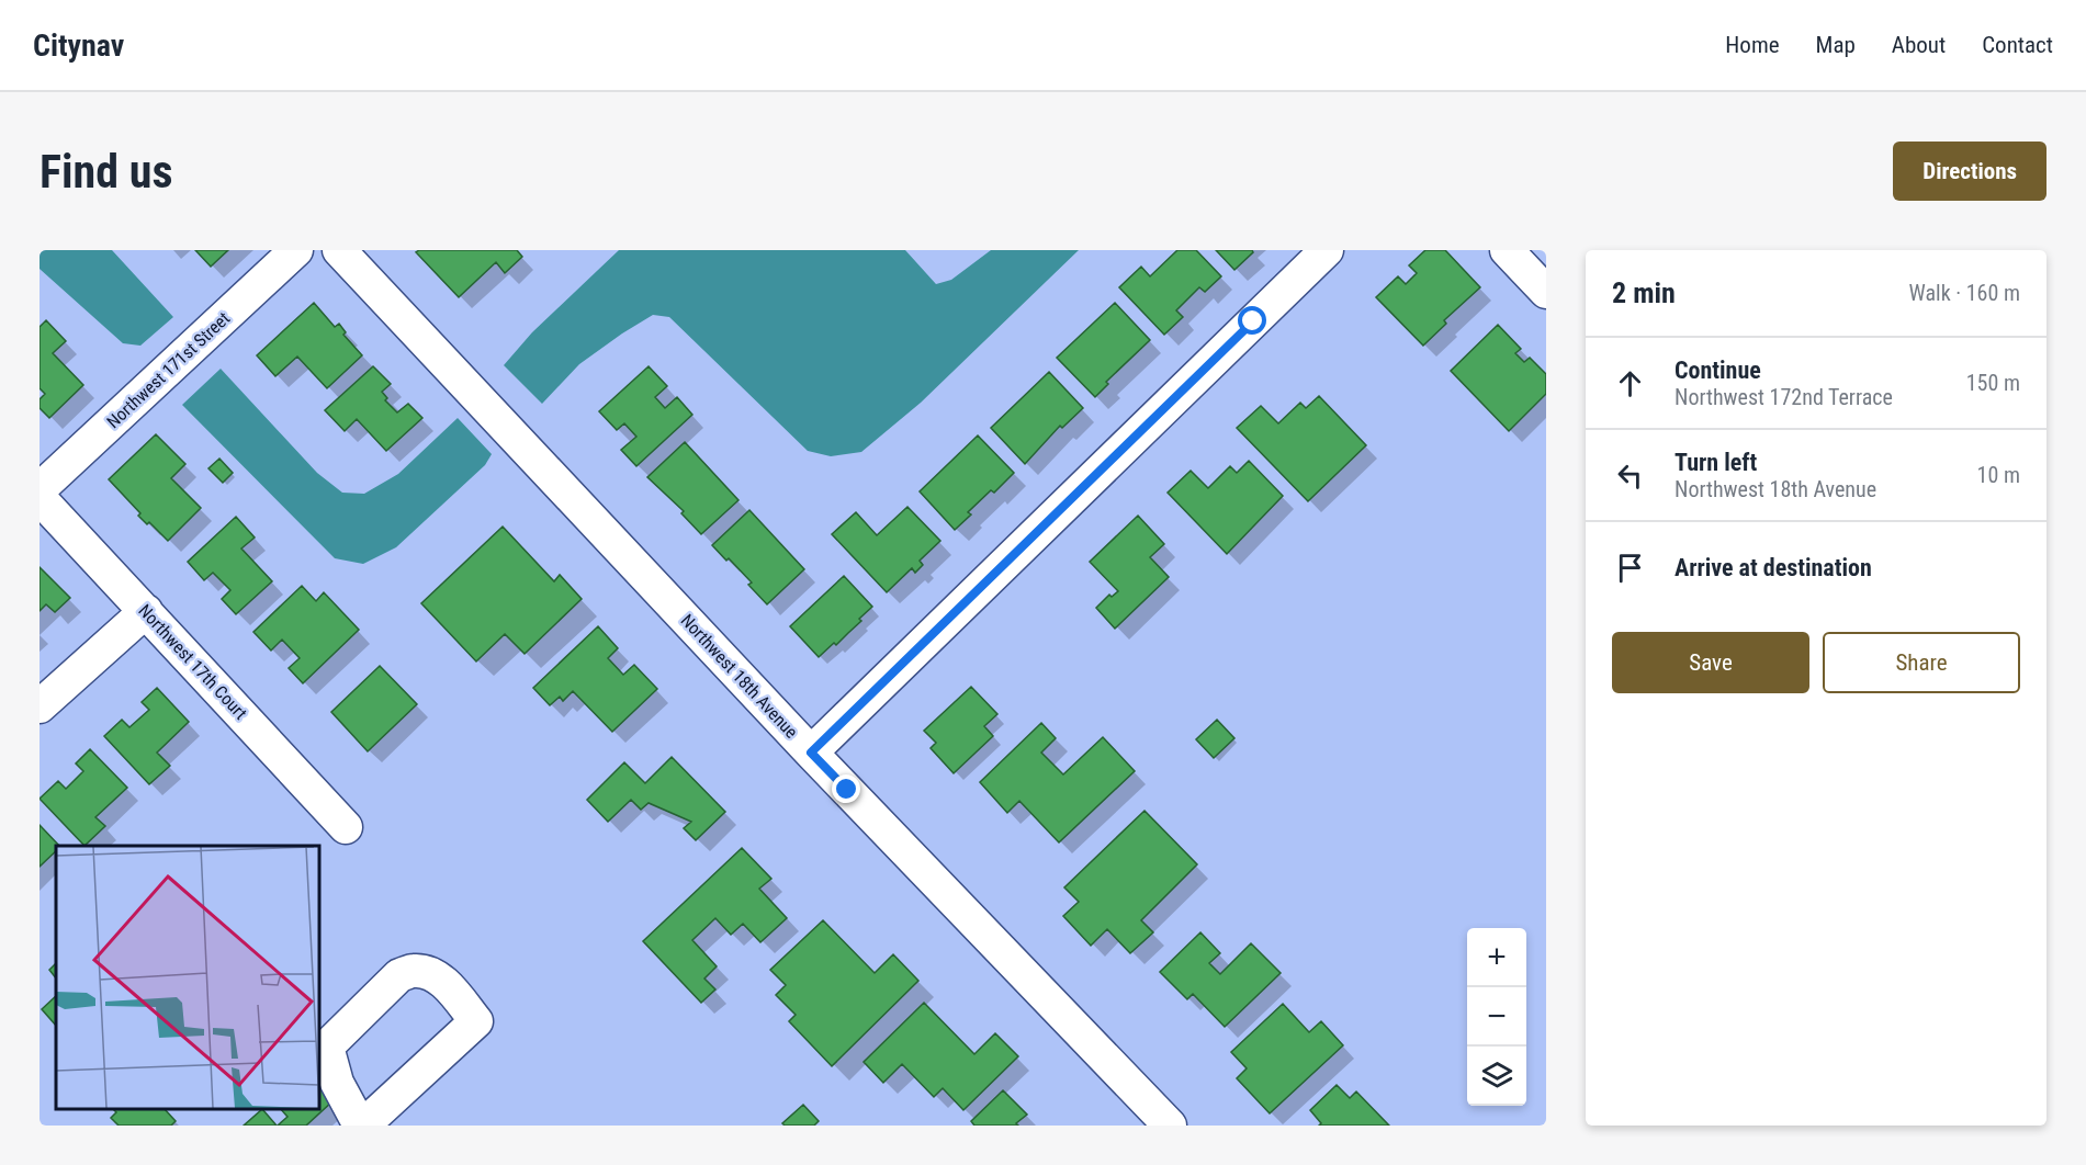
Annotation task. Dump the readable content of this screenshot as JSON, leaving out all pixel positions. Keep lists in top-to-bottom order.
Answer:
{
  "streets": {
    "street": ["Northwest 171st Street", "Northwest 17th Court", "Northwest 18th Avenue"]
  },
  "page": {
    "header": "Citynav",
    "nav": [
      "Home",
      "Map",
      "About",
      "Contact"
    ],
    "buttons": [
      "Directions",
      ["Save", "Share"]
    ],
    "title": "Find us",
    "heading": ["2 min", "Walk · 160 m"],
    "list": [
      ["Continue", "Northwest 172nd Terrace", "150 m"],
      ["Turn left", "Northwest 18th Avenue", "10 m"],
      "Arrive at destination"
    ],
    "map_buttons": ["+", "−"]
  }
}
